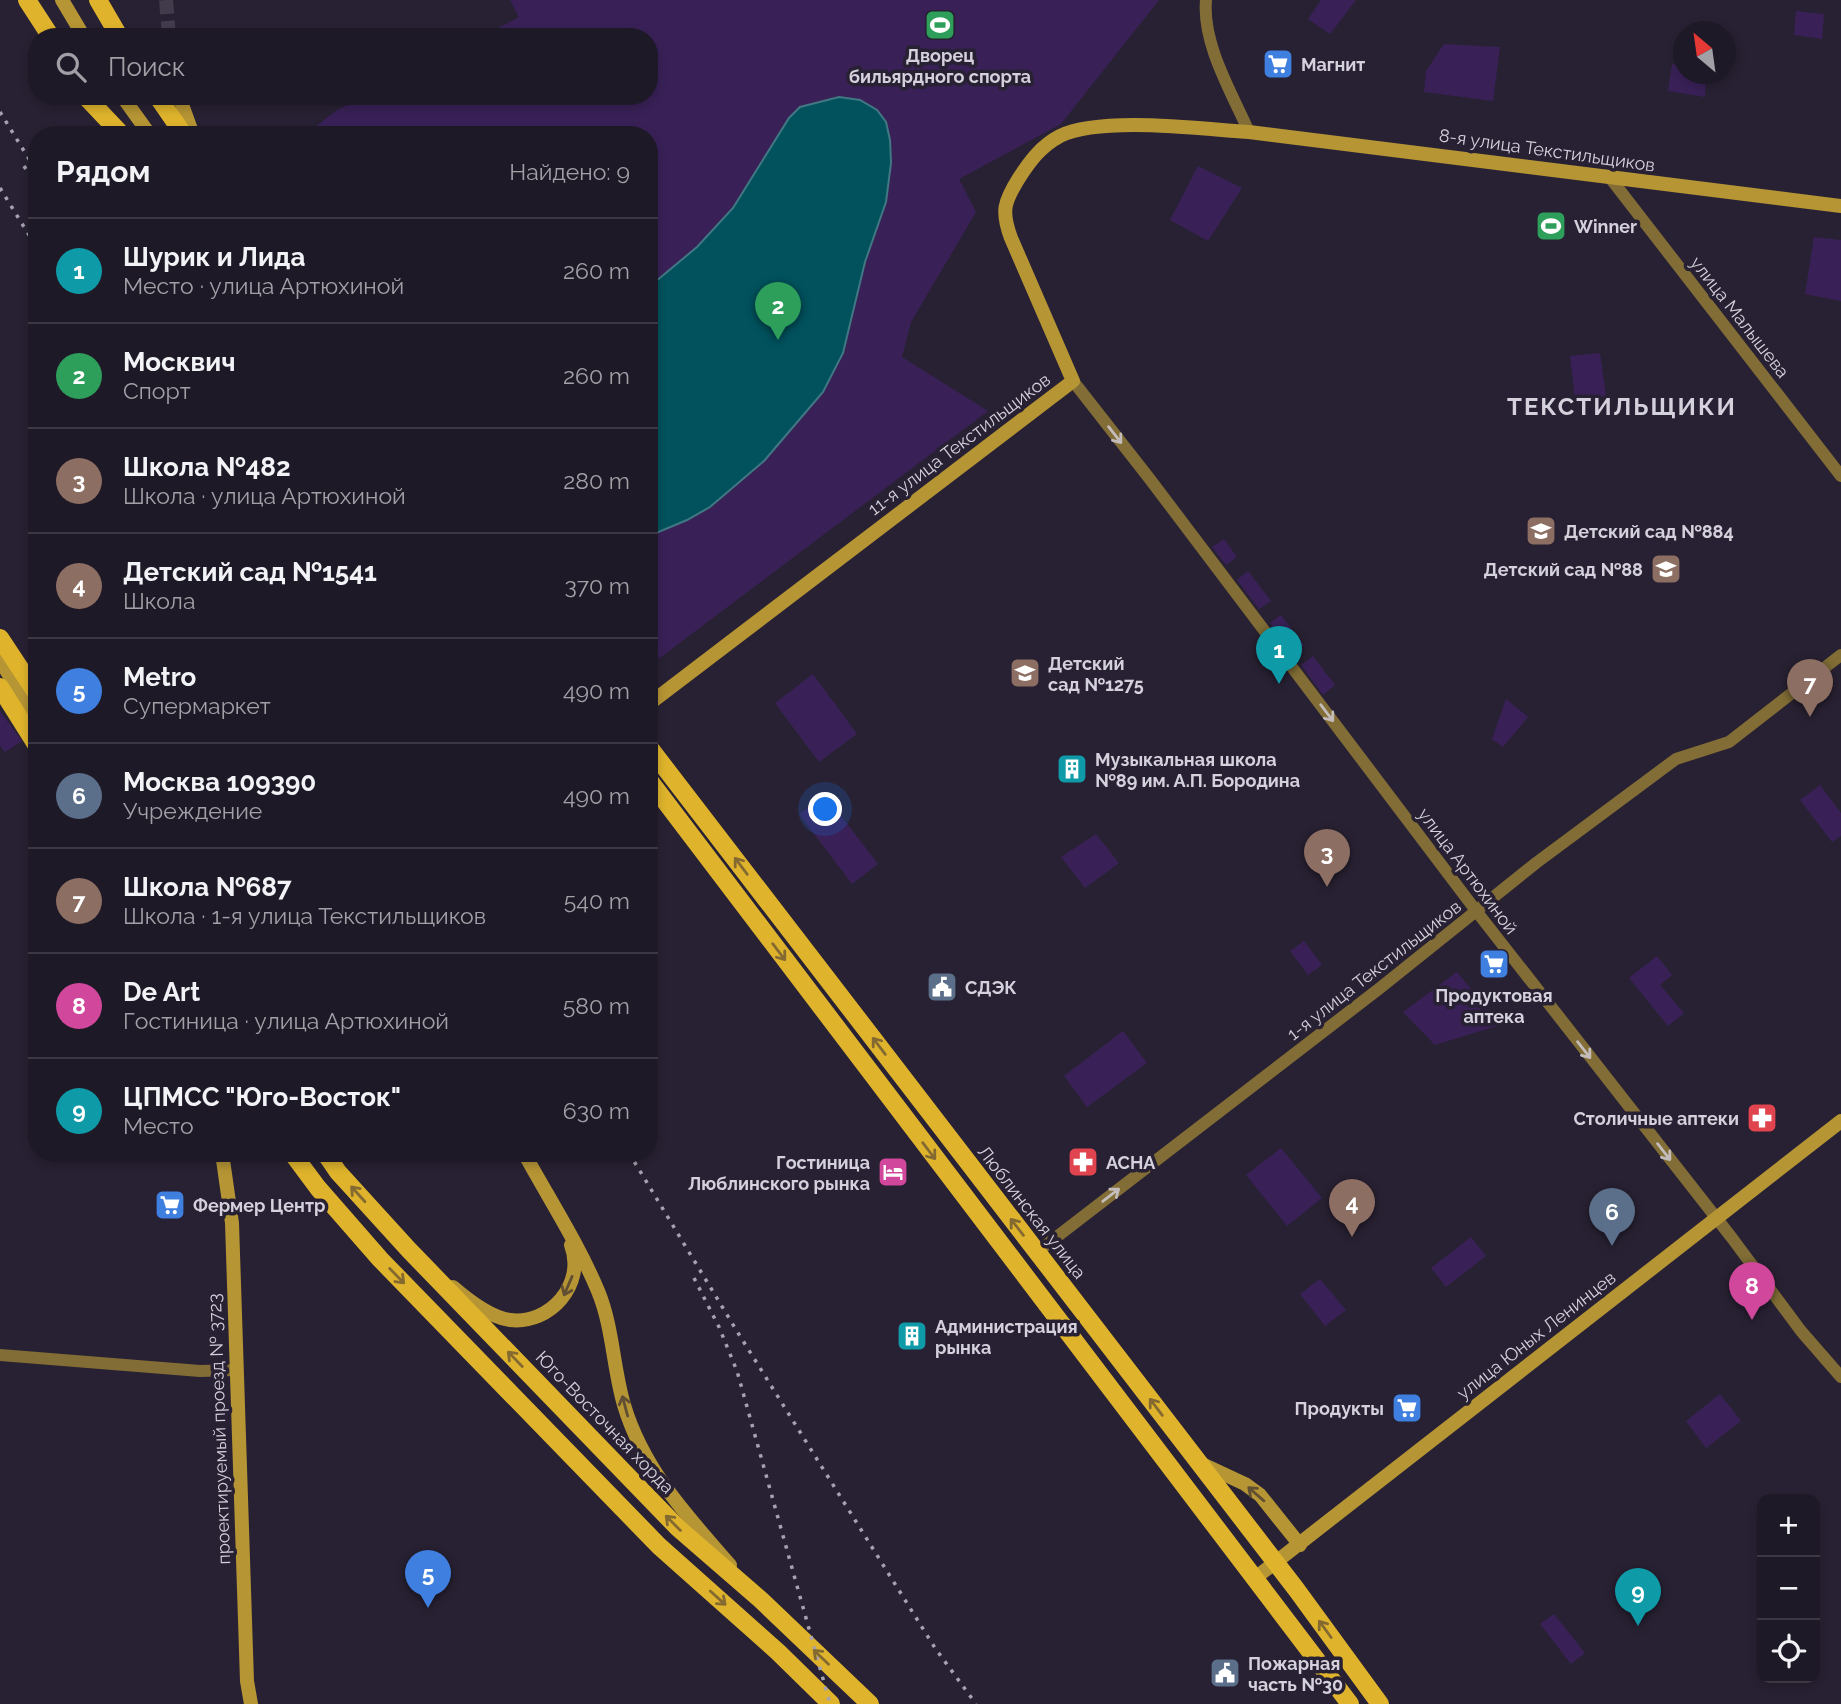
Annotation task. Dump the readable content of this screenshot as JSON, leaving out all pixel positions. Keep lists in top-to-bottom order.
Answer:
{
  "streets": {
    "main road": [
      "8-я улица Текстильщиков",
      "11-я улица Текстильщиков",
      "Люблинская улица",
      "улица Юных Ленинцев",
      "Юго-Восточная хорда",
      "проектируемый проезд № 3723"
    ],
    "street": ["улица Малышева", "улица Артюхиной", "1-я улица Текстильщиков"]
  },
  "crossings": [
    ["8-я улица Текстильщиков", "улица Малышева"],
    ["8-я улица Текстильщиков", "11-я улица Текстильщиков"],
    ["11-я улица Текстильщиков", "улица Артюхиной"],
    ["улица Артюхиной", "1-я улица Текстильщиков"],
    ["улица Артюхиной", "улица Юных Ленинцев"],
    ["1-я улица Текстильщиков", "Люблинская улица"],
    ["Люблинская улица", "улица Юных Ленинцев"]
  ],
  "one_way": ["улица Артюхиной", "1-я улица Текстильщиков"],
  "districts": ["ТЕКСТИЛЬЩИКИ"],
  "places": {
    "sports": ["Дворец бильярдного спорта", "Winner"],
    "supermarket": [
      "Магнит",
      "Продуктовая аптека",
      "Фермер Центр",
      "Продукты"
    ],
    "school or university": ["Детский сад №884", "Детский сад №88", "Детский сад №1275"],
    "building": ["Музыкальная школа №89 им. А.П. Бородина", "Администрация рынка"],
    "public building": ["СДЭК", "Пожарная часть №30"],
    "pharmacy": ["Столичные аптеки", "АСНА"],
    "hotel": ["Гостиница Люблинского рынка"]
  },
  "north": "top left",
  "page": {
    "search": "Поиск",
    "heading": ["Рядом", "Найдено: 9"],
    "list": [
      {
        "mark": "1",
        "name": "Шурик и Лида",
        "note": "Место · улица Артюхиной",
        "value": "260 m"
      },
      {
        "mark": "2",
        "name": "Москвич",
        "note": "Спорт",
        "value": "260 m"
      },
      {
        "mark": "3",
        "name": "Школа №482",
        "note": "Школа · улица Артюхиной",
        "value": "280 m"
      },
      {
        "mark": "4",
        "name": "Детский сад №1541",
        "note": "Школа",
        "value": "370 m"
      },
      {
        "mark": "5",
        "name": "Metro",
        "note": "Супермаркет",
        "value": "490 m"
      },
      {
        "mark": "6",
        "name": "Москва 109390",
        "note": "Учреждение",
        "value": "490 m"
      },
      {
        "mark": "7",
        "name": "Школа №687",
        "note": "Школа · 1-я улица Текстильщиков",
        "value": "540 m"
      },
      {
        "mark": "8",
        "name": "De Art",
        "note": "Гостиница · улица Артюхиной",
        "value": "580 m"
      },
      {
        "mark": "9",
        "name": "ЦПМСС \"Юго-Восток\"",
        "note": "Место",
        "value": "630 m"
      }
    ],
    "pins": [
      "2",
      "1",
      "7",
      "3",
      "4",
      "6",
      "8",
      "5",
      "9"
    ],
    "map_buttons": ["+", "−"]
  }
}
